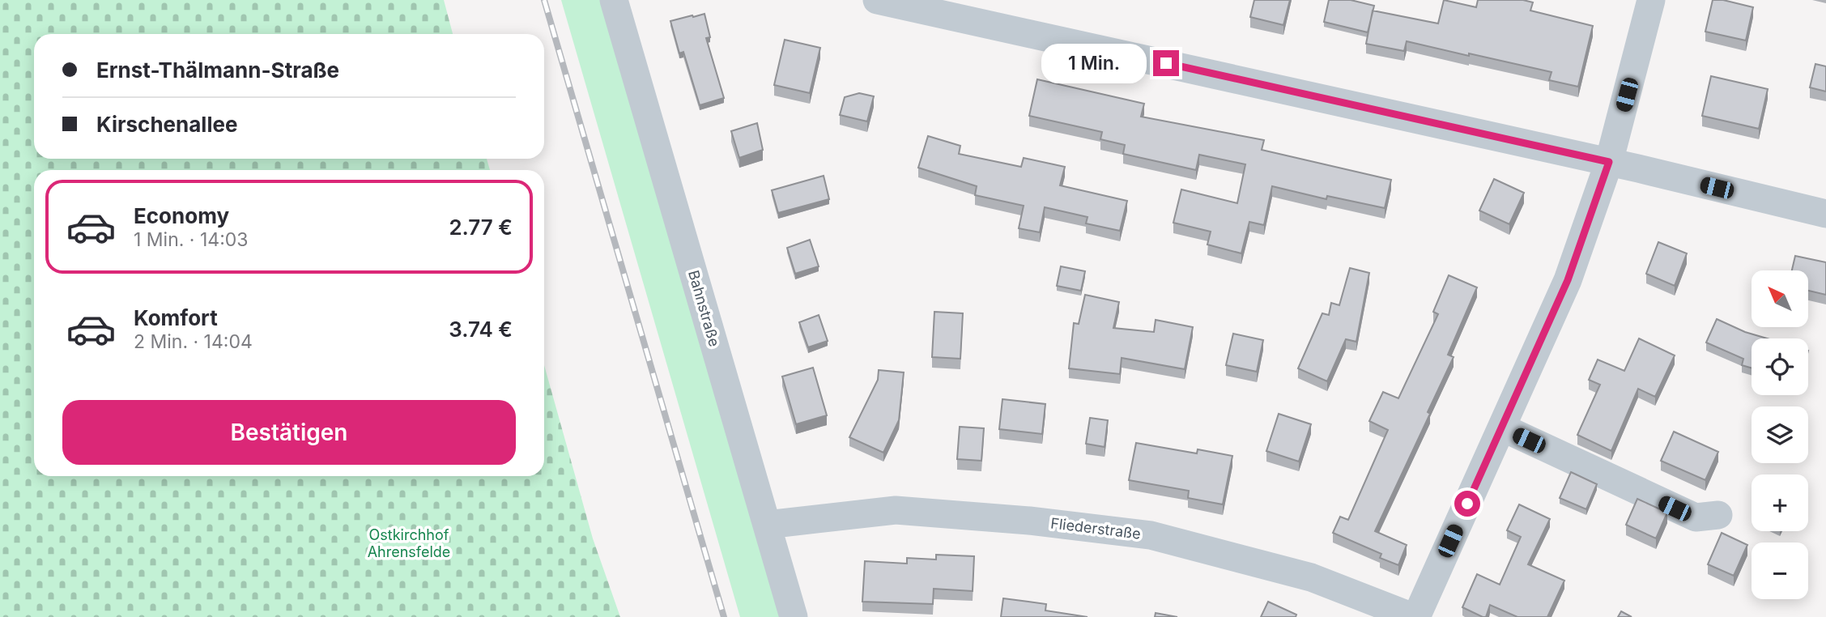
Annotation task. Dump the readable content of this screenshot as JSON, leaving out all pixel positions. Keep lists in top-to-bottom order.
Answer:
{
  "streets": {
    "street": ["Bahnstraße", "Fliederstraße"]
  },
  "crossings": [
    ["Bahnstraße", "Fliederstraße"]
  ],
  "parks": ["Ostkirchhof Ahrensfelde"],
  "north": "top left",
  "page": {
    "banner": ["Ernst-Thälmann-Straße", "Kirschenallee"],
    "bubble": "1 Min.",
    "list": [
      {
        "name": "Economy",
        "note": "1 Min. · 14:03",
        "value": "2.77 €"
      },
      {
        "name": "Komfort",
        "note": "2 Min. · 14:04",
        "value": "3.74 €"
      }
    ],
    "map_buttons": ["+", "−"],
    "buttons": "Bestätigen"
  }
}
